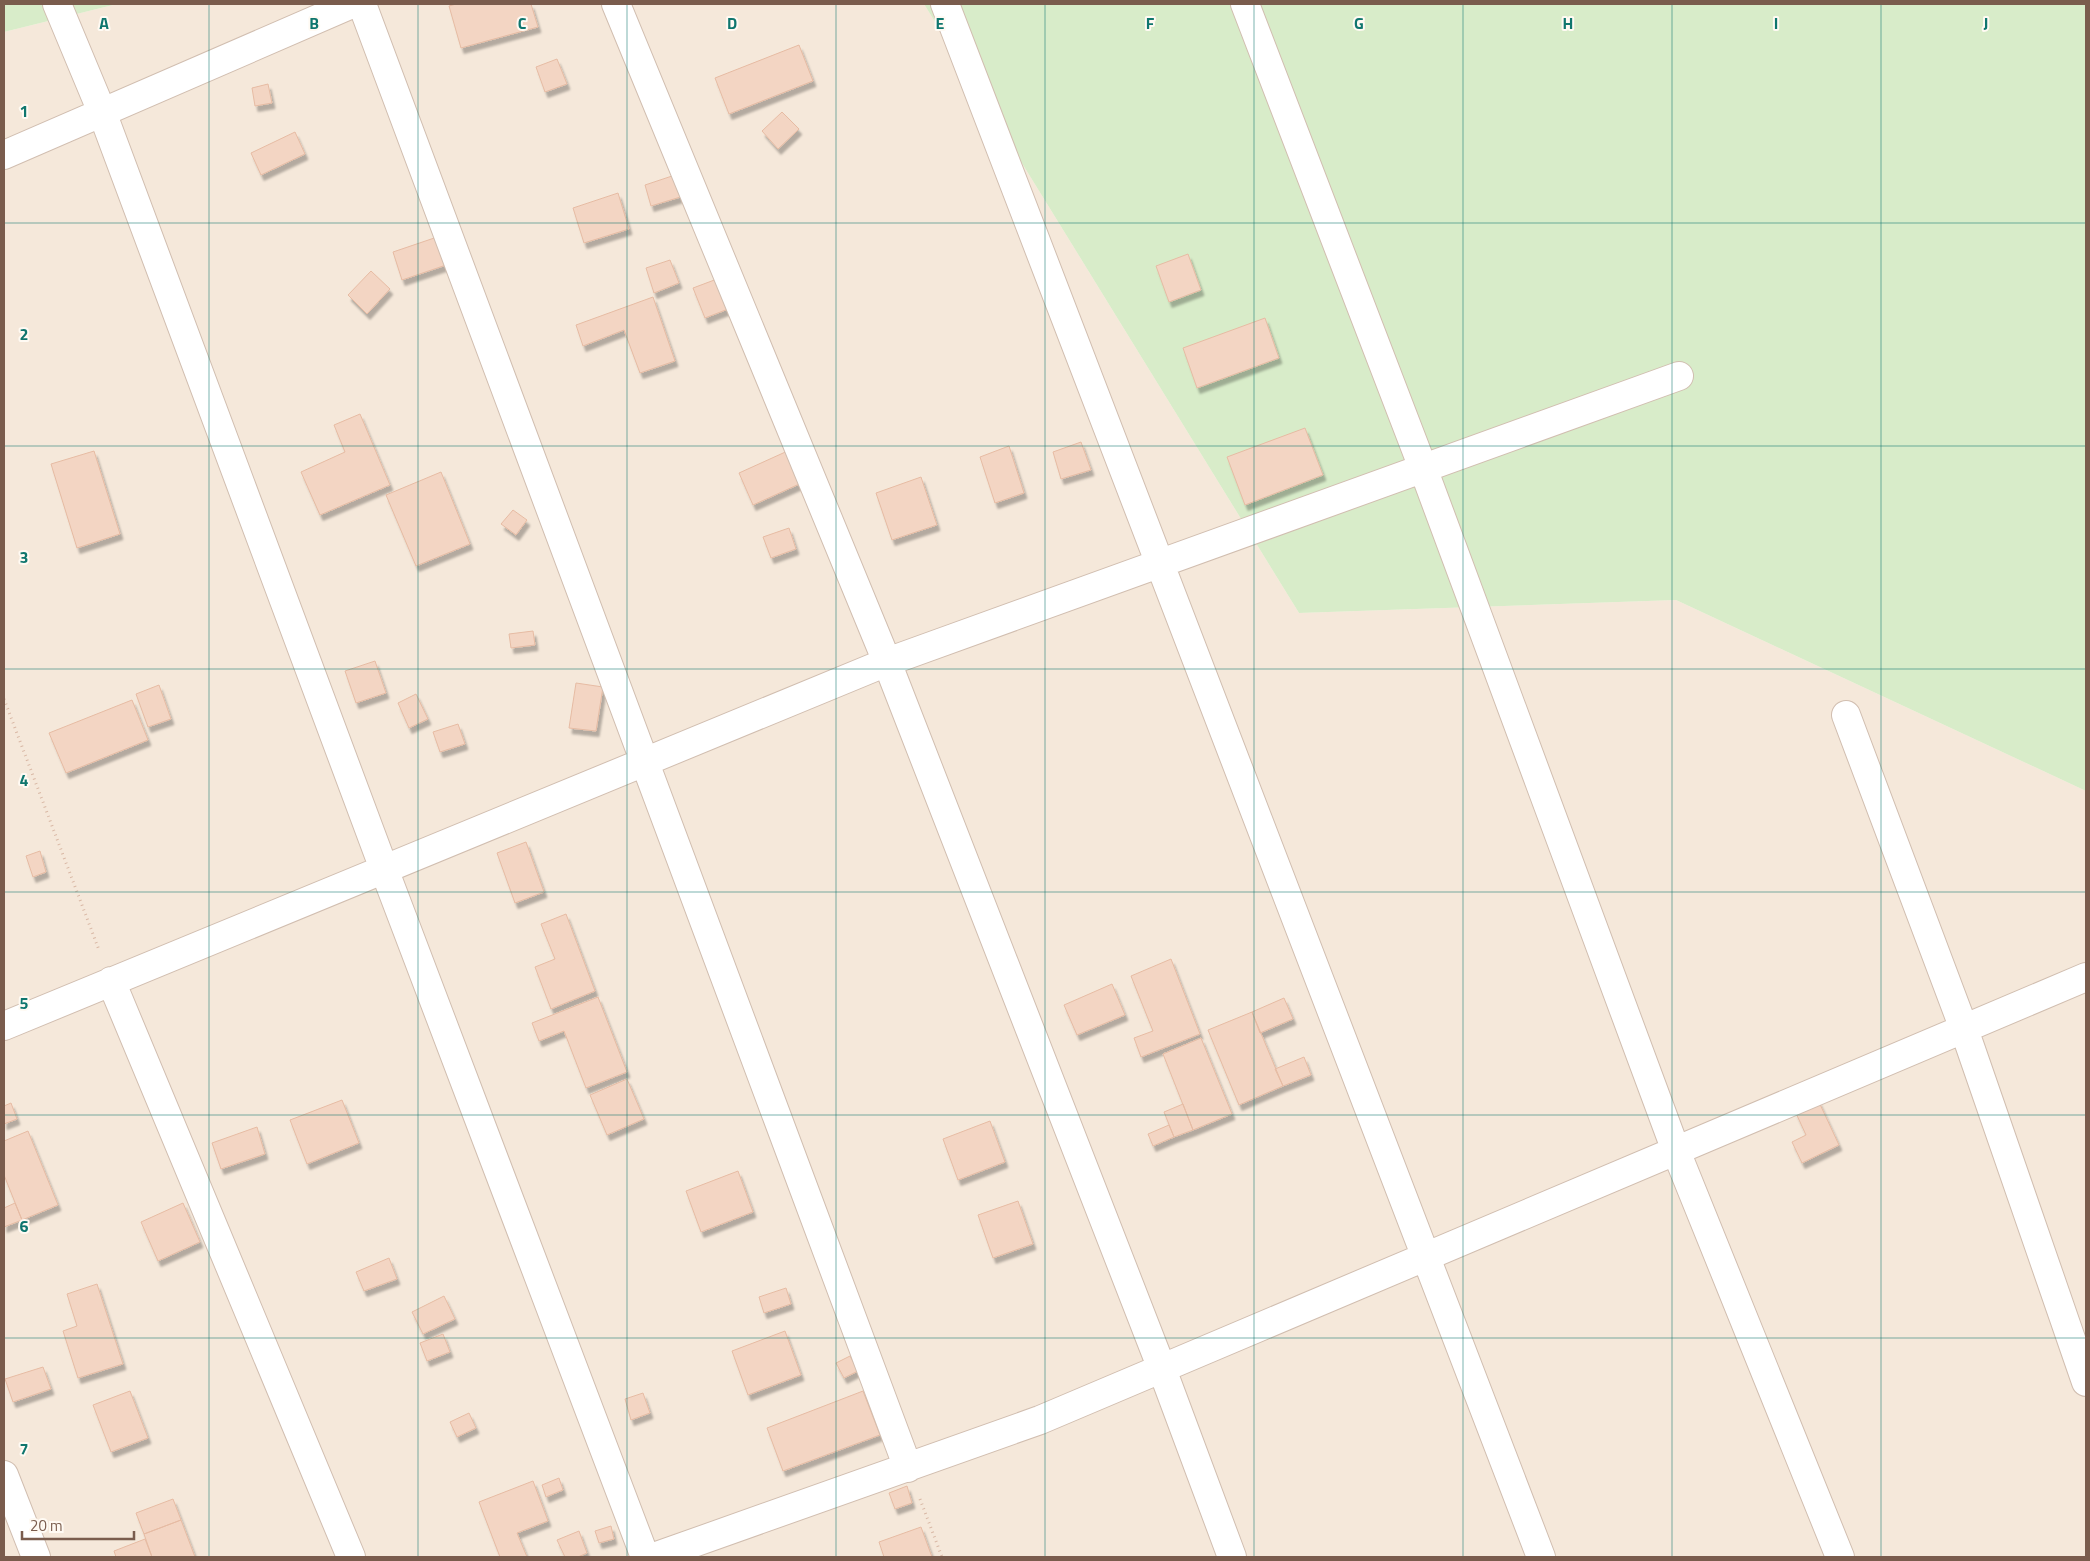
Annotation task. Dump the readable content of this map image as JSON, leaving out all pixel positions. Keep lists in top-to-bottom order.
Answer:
{
  "scale_bar": "20 m",
  "grid": {
    "columns": [
      "A",
      "B",
      "C",
      "D",
      "E",
      "F",
      "G",
      "H",
      "I",
      "J"
    ],
    "rows": [
      "1",
      "2",
      "3",
      "4",
      "5",
      "6",
      "7"
    ]
  }
}
